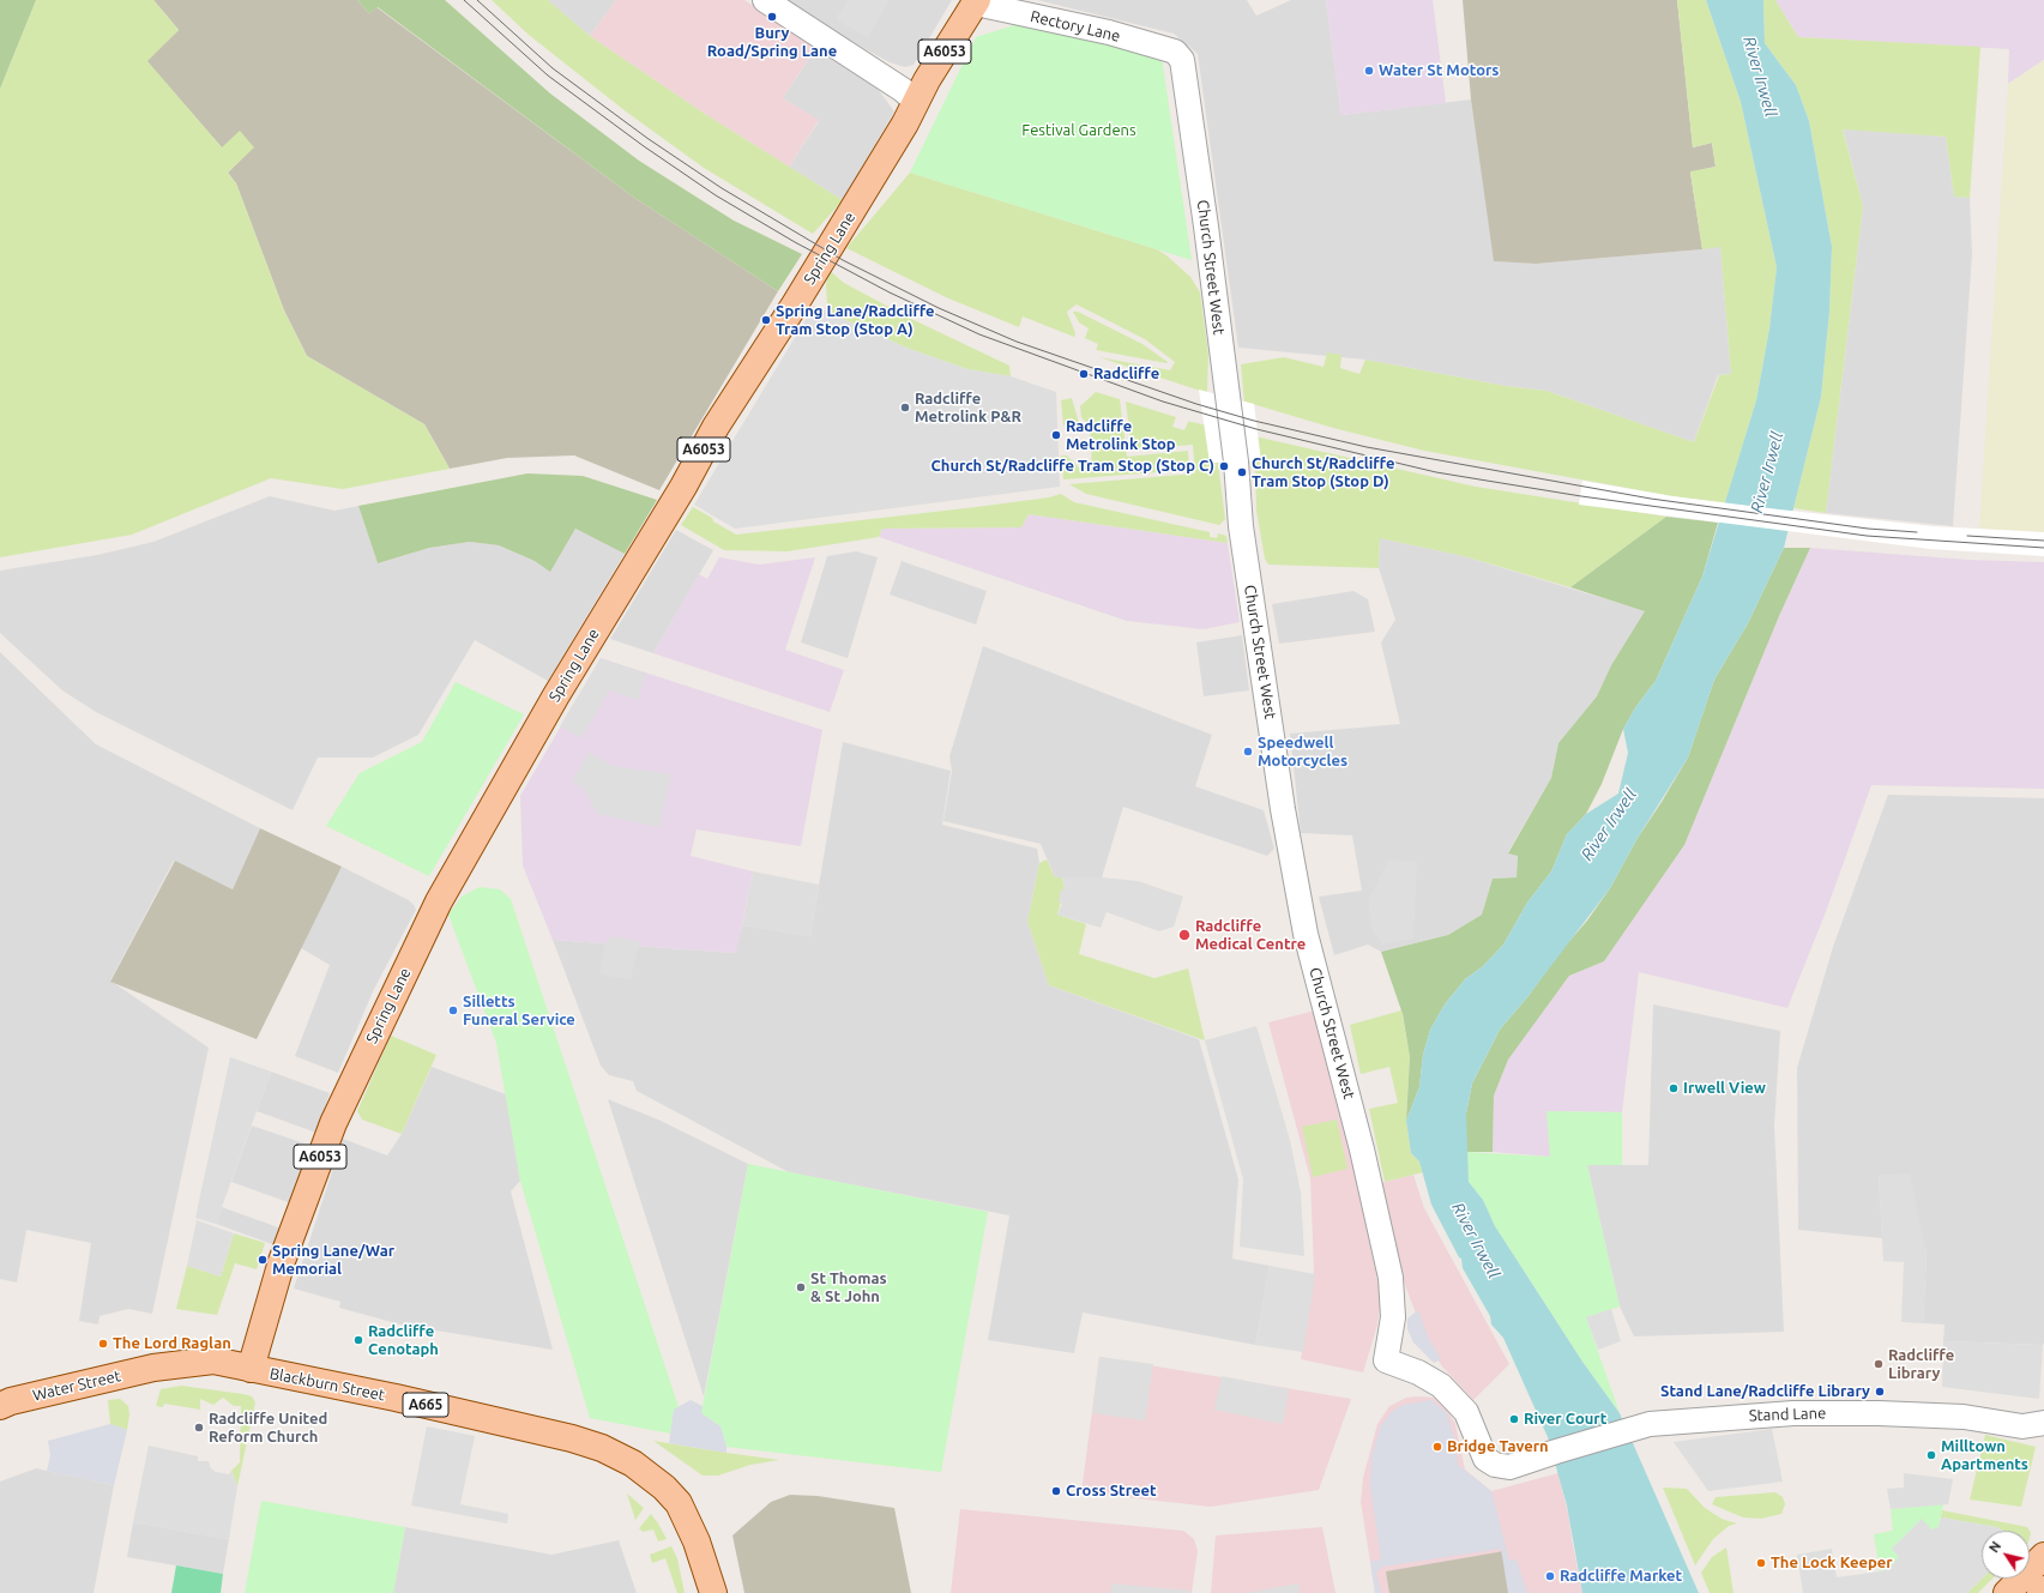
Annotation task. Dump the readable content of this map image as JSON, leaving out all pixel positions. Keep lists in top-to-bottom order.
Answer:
{
  "streets": {
    "main road": [
      "A6053",
      "Spring Lane",
      "Blackburn Street",
      "Water Street",
      "A665"
    ],
    "street": ["Rectory Lane", "Church Street West", "Stand Lane"]
  },
  "crossings": [
    ["Rectory Lane", "Spring Lane"],
    ["Rectory Lane", "Church Street West"],
    ["Spring Lane", "Blackburn Street"],
    ["Church Street West", "Stand Lane"],
    ["Blackburn Street", "Water Street"]
  ],
  "water": ["River Irwell"],
  "parks": ["Festival Gardens"],
  "places": [
    "Bury Road/Spring Lane",
    "Water St Motors",
    "Spring Lane/Radcliffe Tram Stop (Stop A)",
    "Radcliffe",
    "Radcliffe Metrolink P&R",
    "Radcliffe Metrolink Stop",
    "Church St/Radcliffe Tram Stop (Stop C)",
    "Church St/Radcliffe Tram Stop (Stop D)",
    "Speedwell Motorcycles",
    "Radcliffe Medical Centre",
    "Silletts Funeral Service",
    "Irwell View",
    "Spring Lane/War Memorial",
    "St Thomas & St John",
    "Radcliffe Cenotaph",
    "The Lord Raglan",
    "Radcliffe Library",
    "Stand Lane/Radcliffe Library",
    "River Court",
    "Radcliffe United Reform Church",
    "Bridge Tavern",
    "Milltown Apartments",
    "Cross Street",
    "The Lock Keeper",
    "Radcliffe Market"
  ],
  "north": "top left"
}
